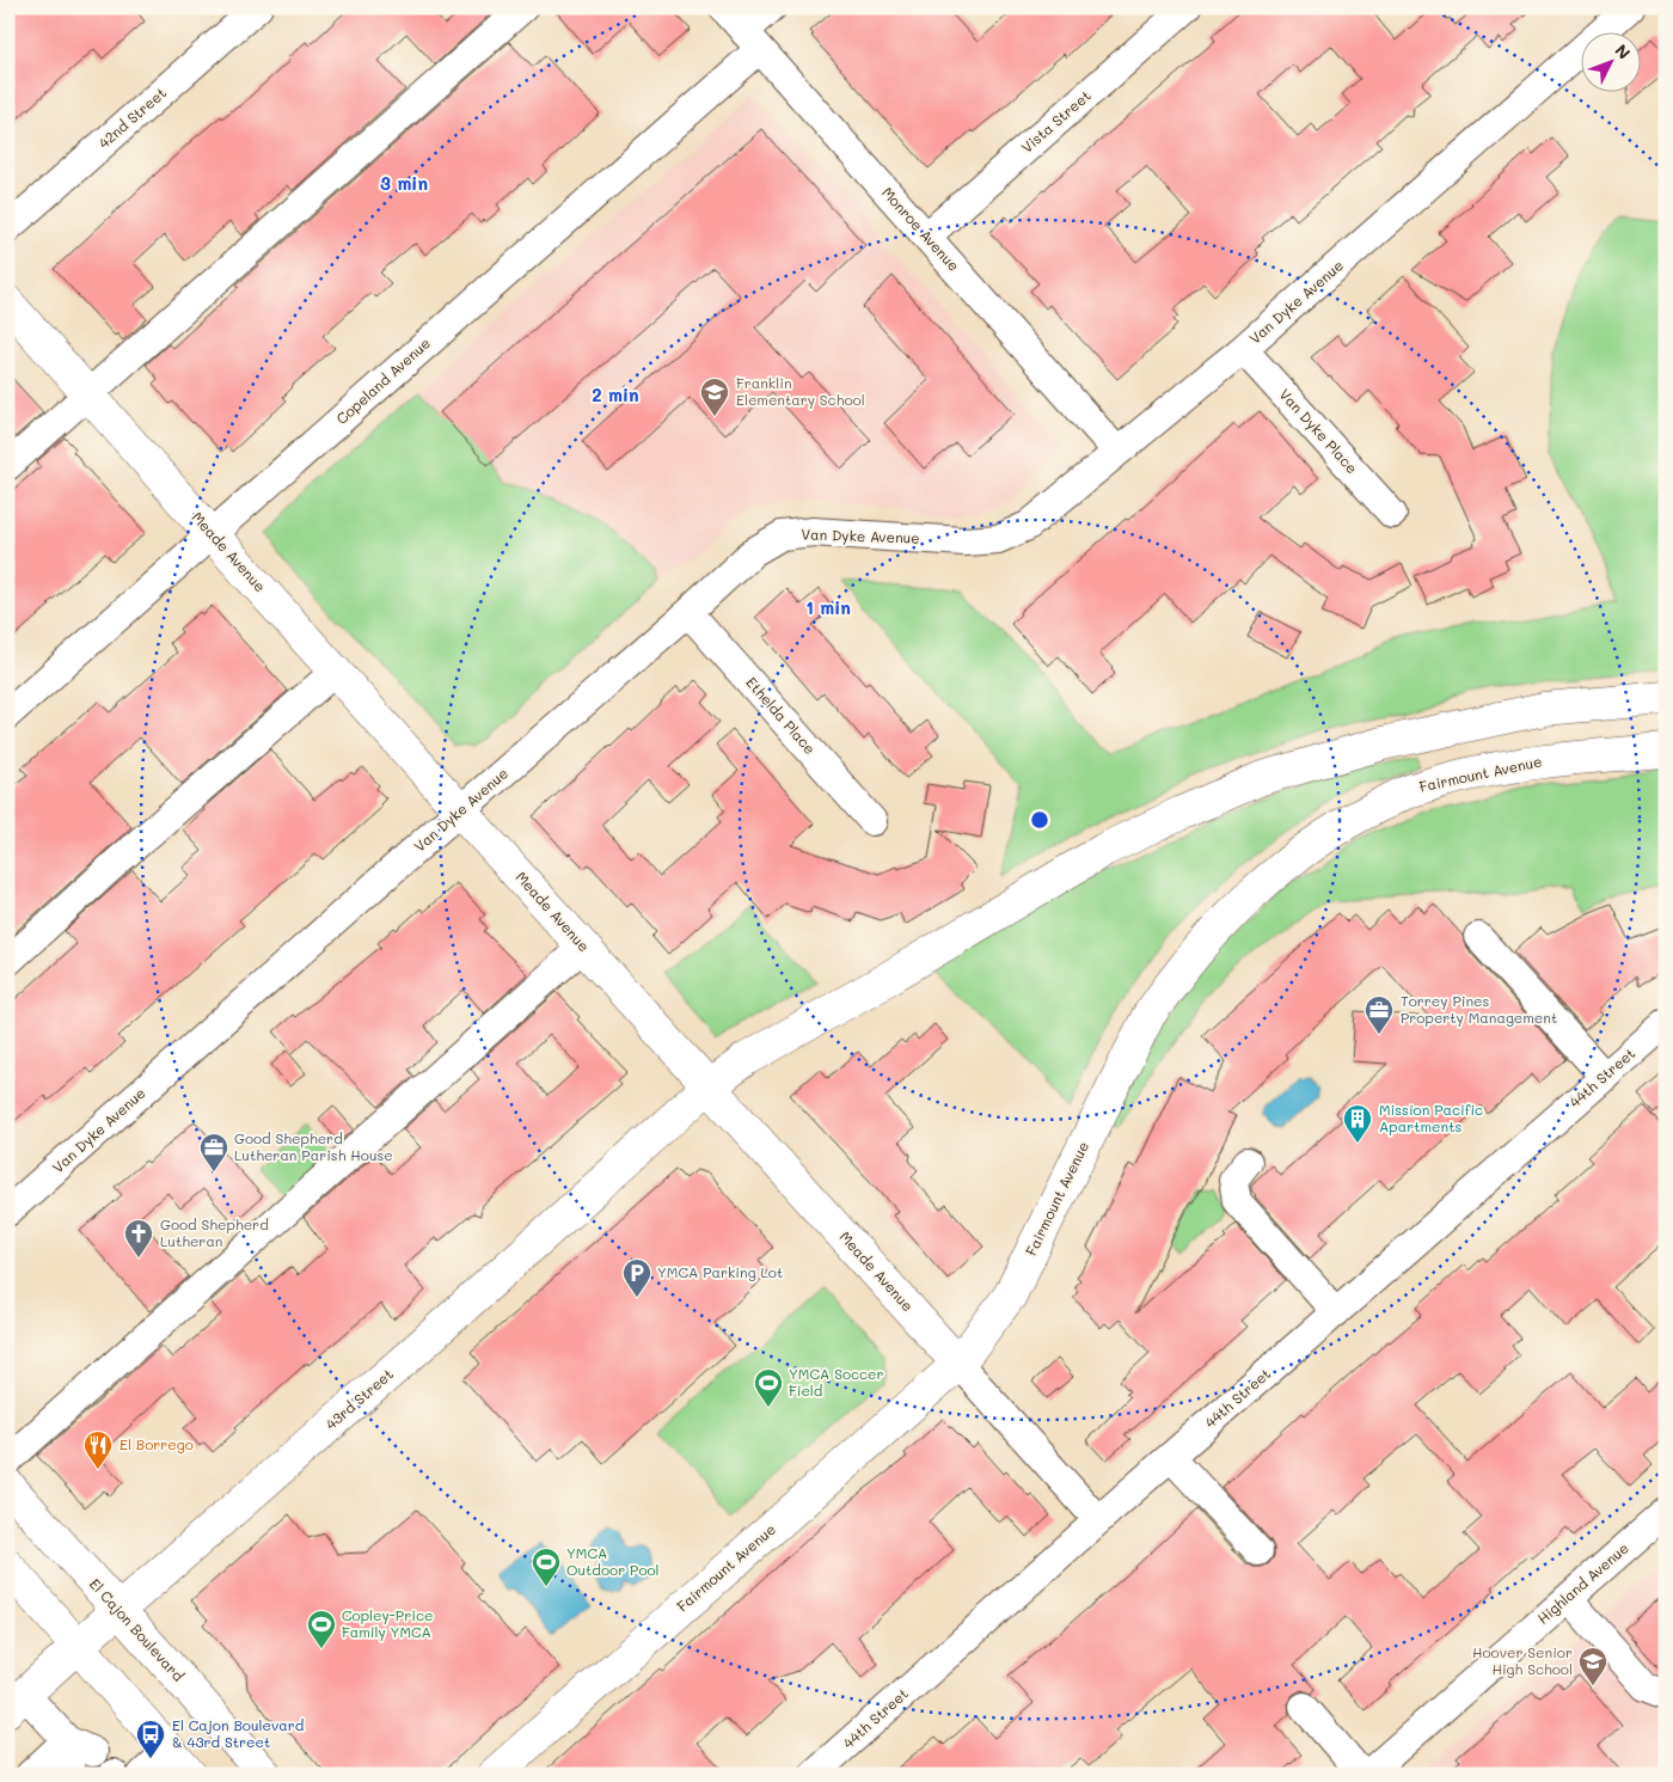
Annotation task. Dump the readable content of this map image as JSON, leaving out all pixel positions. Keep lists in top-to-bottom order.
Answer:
{
  "streets": {
    "main road": [
      "Meade Avenue",
      "Fairmount Avenue",
      "43rd Street",
      "El Cajon Boulevard"
    ],
    "street": [
      "42nd Street",
      "Vista Street",
      "Monroe Avenue",
      "Van Dyke Avenue",
      "Copeland Avenue",
      "Van Dyke Place",
      "Ethelda Place",
      "44th Street",
      "Highland Avenue"
    ]
  },
  "crossings": [
    ["Vista Street", "Monroe Avenue"],
    ["Monroe Avenue", "Van Dyke Avenue"],
    ["Monroe Avenue", "Copeland Avenue"],
    ["Van Dyke Avenue", "Van Dyke Place"],
    ["Van Dyke Avenue", "Meade Avenue"],
    ["Van Dyke Avenue", "Ethelda Place"],
    ["Copeland Avenue", "Meade Avenue"],
    ["Meade Avenue", "Fairmount Avenue"],
    ["Meade Avenue", "44th Street"],
    ["Meade Avenue", "43rd Street"],
    ["43rd Street", "El Cajon Boulevard"]
  ],
  "places": {
    "school or university": ["Franklin Elementary School", "Hoover Senior High School"],
    "office": ["Torrey Pines Property Management", "Good Shepherd Lutheran Parish House"],
    "building": ["Mission Pacific Apartments"],
    "church": ["Good Shepherd Lutheran"],
    "parking": ["YMCA Parking Lot"],
    "sports": ["YMCA Soccer Field", "YMCA Outdoor Pool", "Copley-Price Family YMCA"],
    "restaurant": ["El Borrego"],
    "bus stop": ["El Cajon Boulevard & 43rd Street"]
  },
  "north": "top right",
  "rings": ["3 min", "2 min", "1 min"]
}
